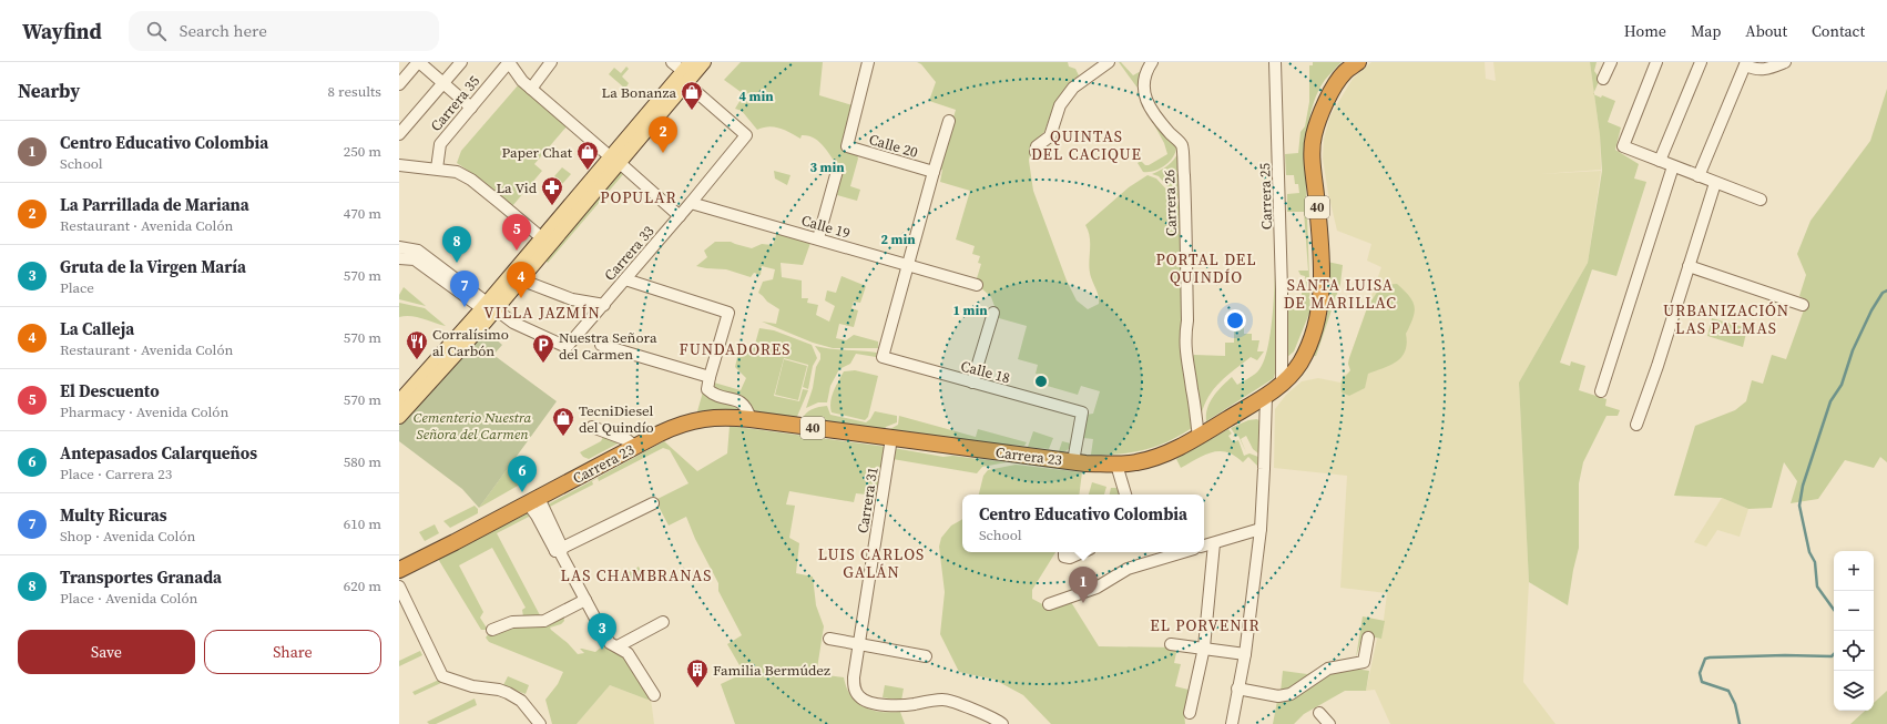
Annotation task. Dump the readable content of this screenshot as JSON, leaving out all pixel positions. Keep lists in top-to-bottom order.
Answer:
{
  "streets": {
    "highway": ["40", "Carrera 23"],
    "street": [
      "Carrera 35",
      "Calle 20",
      "Carrera 25",
      "Carrera 26",
      "Calle 19",
      "Carrera 33",
      "Calle 18",
      "Carrera 31"
    ]
  },
  "crossings": [
    ["Carrera 25", "Carrera 23"],
    ["Carrera 26", "Carrera 23"],
    ["Calle 19", "Carrera 33"],
    ["Calle 19", "Calle 18"],
    ["Calle 18", "Carrera 23"],
    ["Carrera 23", "Carrera 31"]
  ],
  "districts": [
    "QUINTAS DEL CACIQUE",
    "POPULAR",
    "PORTAL DEL QUINDÍO",
    "SANTA LUISA DE MARILLAC",
    "URBANIZACIÓN LAS PALMAS",
    "VILLA JAZMÍN",
    "FUNDADORES",
    "LUIS CARLOS GALÁN",
    "LAS CHAMBRANAS",
    "EL PORVENIR"
  ],
  "parks": ["Cementerio Nuestra Señora del Carmen"],
  "places": {
    "shop": ["La Bonanza", "Paper Chat", "TecniDiesel del Quindío"],
    "pharmacy": ["La Vid"],
    "restaurant": ["Corralísimo al Carbón"],
    "parking": ["Nuestra Señora del Carmen"],
    "building": ["Familia Bermúdez"]
  },
  "page": {
    "header": "Wayfind",
    "search": "Search here",
    "nav": [
      "Home",
      "Map",
      "About",
      "Contact"
    ],
    "heading": ["Nearby", "8 results"],
    "pins": [
      "2",
      "5",
      "8",
      "4",
      "7",
      "6",
      "1",
      "3"
    ],
    "list": [
      {
        "mark": "1",
        "name": "Centro Educativo Colombia",
        "note": "School",
        "value": "250 m"
      },
      {
        "mark": "2",
        "name": "La Parrillada de Mariana",
        "note": "Restaurant · Avenida Colón",
        "value": "470 m"
      },
      {
        "mark": "3",
        "name": "Gruta de la Virgen María",
        "note": "Place",
        "value": "570 m"
      },
      {
        "mark": "4",
        "name": "La Calleja",
        "note": "Restaurant · Avenida Colón",
        "value": "570 m"
      },
      {
        "mark": "5",
        "name": "El Descuento",
        "note": "Pharmacy · Avenida Colón",
        "value": "570 m"
      },
      {
        "mark": "6",
        "name": "Antepasados Calarqueños",
        "note": "Place · Carrera 23",
        "value": "580 m"
      },
      {
        "mark": "7",
        "name": "Multy Ricuras",
        "note": "Shop · Avenida Colón",
        "value": "610 m"
      },
      {
        "mark": "8",
        "name": "Transportes Granada",
        "note": "Place · Avenida Colón",
        "value": "620 m"
      }
    ],
    "popup": ["Centro Educativo Colombia", "School"],
    "map_buttons": ["+", "−"],
    "buttons": ["Save", "Share"]
  },
  "rings": [
    "4 min",
    "3 min",
    "2 min",
    "1 min"
  ]
}
